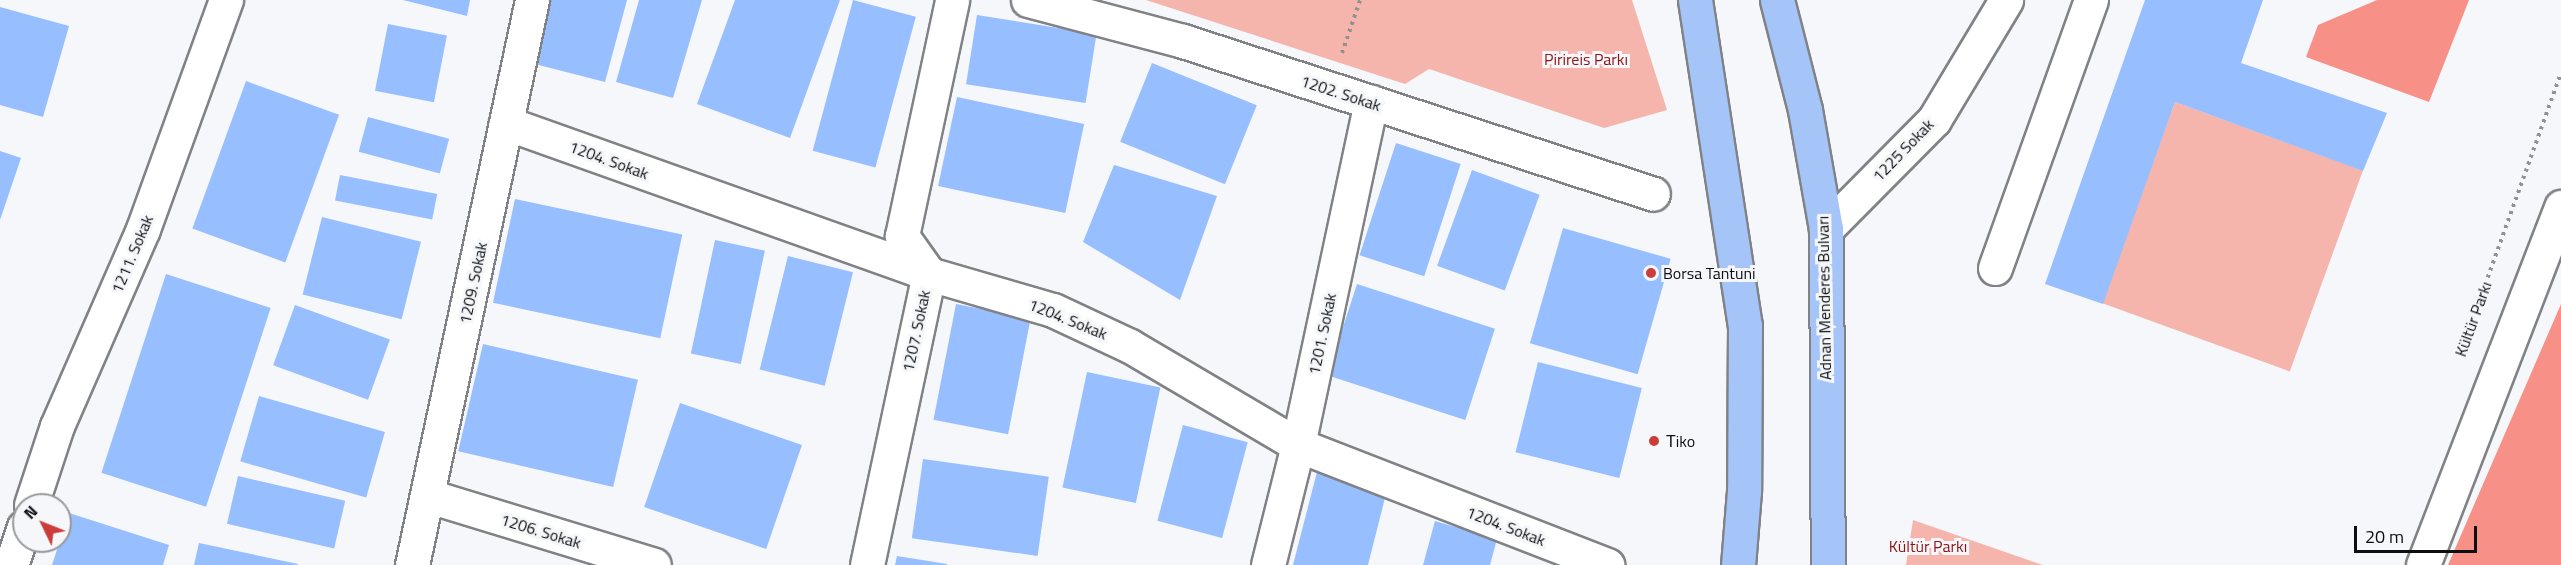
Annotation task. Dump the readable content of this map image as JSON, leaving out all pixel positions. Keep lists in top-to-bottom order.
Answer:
{
  "streets": {
    "main road": ["Adnan Menderes Bulvarı"],
    "street": [
      "1202. Sokak",
      "1225 Sokak",
      "1204. Sokak",
      "1211. Sokak",
      "1209. Sokak",
      "1207. Sokak",
      "1201. Sokak",
      "1206. Sokak"
    ],
    "path": ["Kültür Parkı"]
  },
  "crossings": [
    ["1202. Sokak", "1201. Sokak"],
    ["1225 Sokak", "Adnan Menderes Bulvarı"],
    ["1204. Sokak", "1209. Sokak"],
    ["1204. Sokak", "1207. Sokak"],
    ["1204. Sokak", "1201. Sokak"],
    ["1209. Sokak", "1206. Sokak"]
  ],
  "parks": ["Pirireis Parkı", "Kültür Parkı"],
  "places": ["Borsa Tantuni", "Тiko"],
  "scale_bar": "20 m",
  "north": "top left"
}
